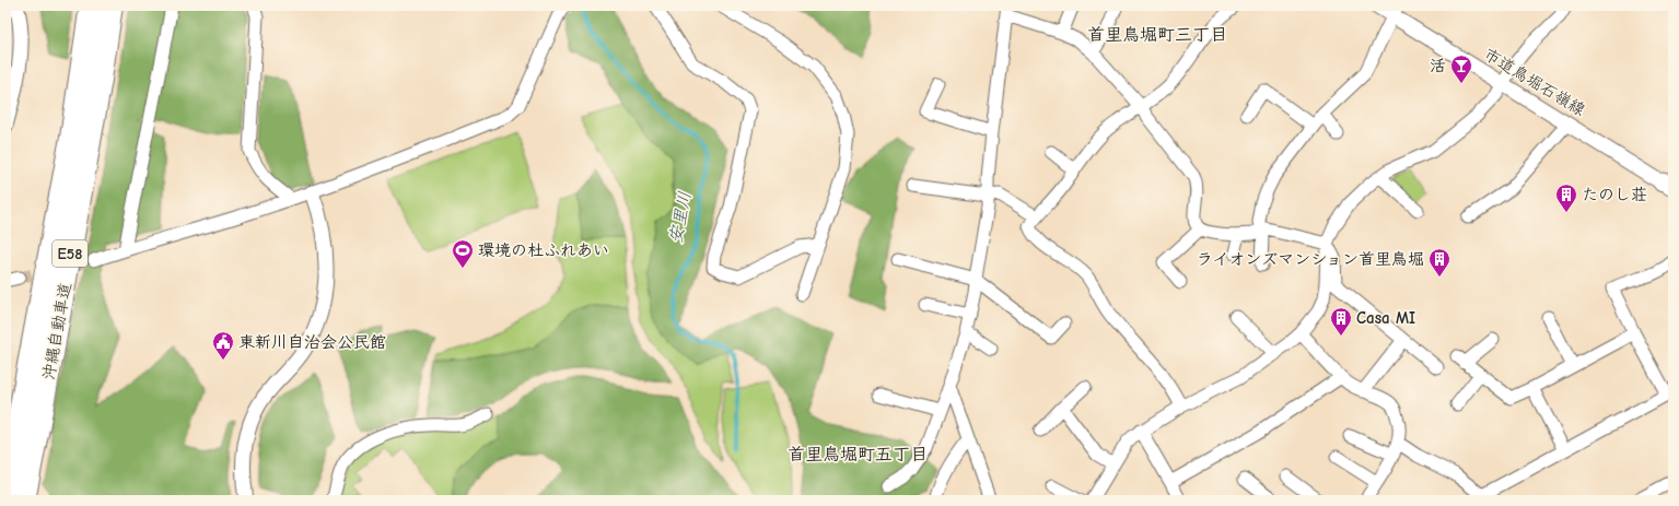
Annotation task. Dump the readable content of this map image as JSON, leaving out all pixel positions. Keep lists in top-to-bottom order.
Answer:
{
  "streets": {
    "highway": ["E58", "沖縄自動車道"],
    "street": ["市道鳥堀石嶺線"]
  },
  "districts": ["首里鳥堀町三丁目", "首里鳥堀町五丁目"],
  "water": ["安里川"],
  "places": {
    "bar": ["活"],
    "building": ["たのし荘", "ライオンズマンション首里鳥堀", "Casa MI"],
    "sports": ["環境の杜ふれあい"],
    "public building": ["東新川自治会公民館"]
  }
}
